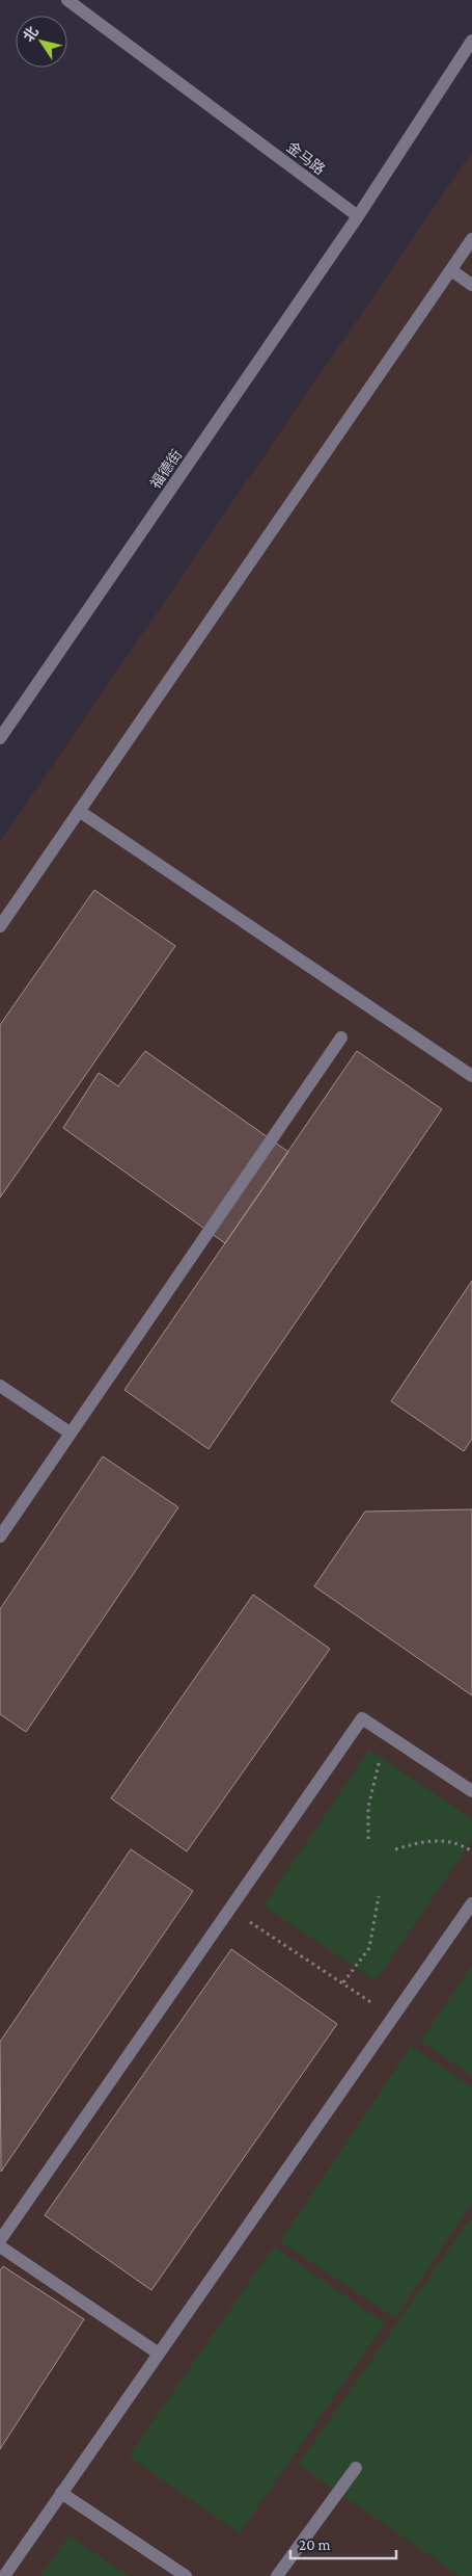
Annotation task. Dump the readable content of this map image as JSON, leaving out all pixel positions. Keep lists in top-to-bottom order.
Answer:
{
  "streets": {
    "street": ["金马路", "福德街"]
  },
  "crossings": [
    ["金马路", "福德街"]
  ],
  "scale_bar": "20 m",
  "north": "top left"
}
